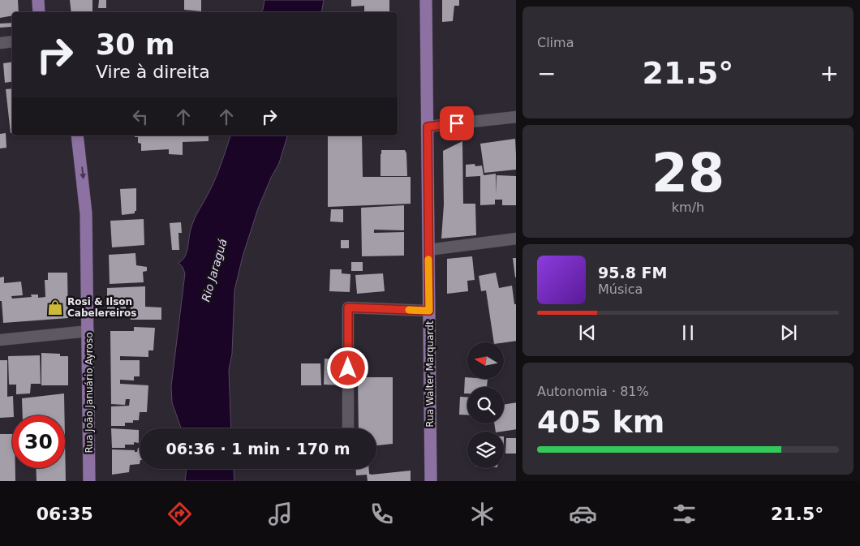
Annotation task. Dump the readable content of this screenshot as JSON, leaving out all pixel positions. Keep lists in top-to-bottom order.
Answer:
{
  "streets": {
    "main road": ["Rua Walter Marquardt", "Rua João Januário Ayroso"]
  },
  "one_way": ["Rua João Januário Ayroso"],
  "water": ["Rio Jaraguá"],
  "places": {
    "shop": ["Rosi & Ilson Cabelereiros"]
  },
  "north": "left",
  "page": {
    "tile": [
      "Clima",
      ["28", "km/h"],
      ["Autonomia · 81%", "405 km"]
    ],
    "turn": ["30 m", "Vire à direita"],
    "heat": ["−", "21.5°", "+"],
    "song": ["95.8 FM", "Música"],
    "limit": "30",
    "trip": "06:36 · 1 min · 170 m",
    "tabs": ["06:35", "21.5°"]
  }
}
